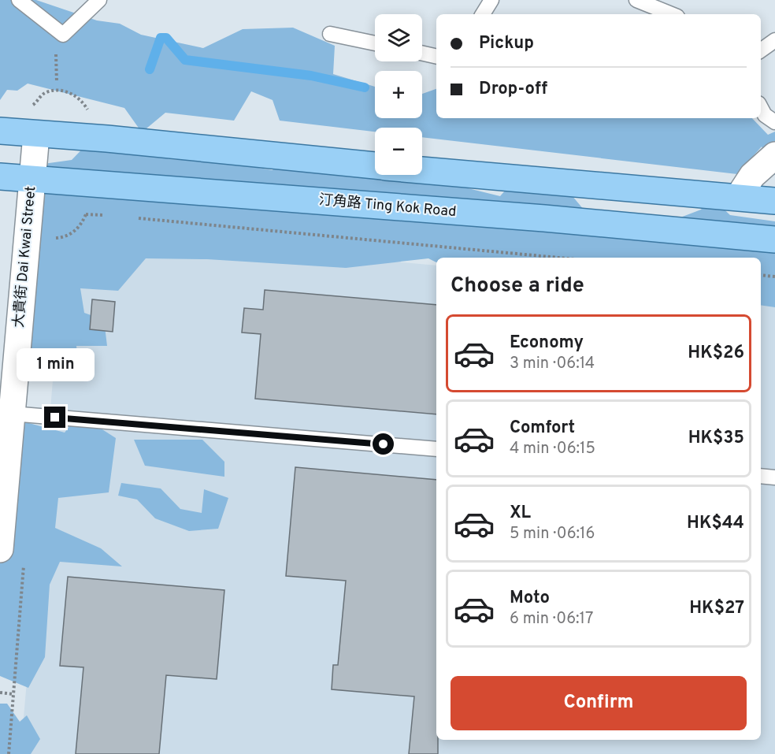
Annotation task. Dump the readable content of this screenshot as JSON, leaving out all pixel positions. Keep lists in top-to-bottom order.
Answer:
{
  "streets": {
    "main road": ["汀角路 Ting Kok Road"],
    "street": ["大貴街 Dai Kwai Street"]
  },
  "crossings": [
    ["汀角路 Ting Kok Road", "大貴街 Dai Kwai Street"]
  ],
  "page": {
    "map_buttons": ["+", "−"],
    "banner": ["Pickup", "Drop-off"],
    "heading": "Choose a ride",
    "list": [
      {
        "name": "Economy",
        "note": "3 min · 06:14",
        "value": "HK$26"
      },
      {
        "name": "Comfort",
        "note": "4 min · 06:15",
        "value": "HK$35"
      },
      {
        "name": "XL",
        "note": "5 min · 06:16",
        "value": "HK$44"
      },
      {
        "name": "Moto",
        "note": "6 min · 06:17",
        "value": "HK$27"
      }
    ],
    "bubble": "1 min",
    "buttons": "Confirm"
  }
}
